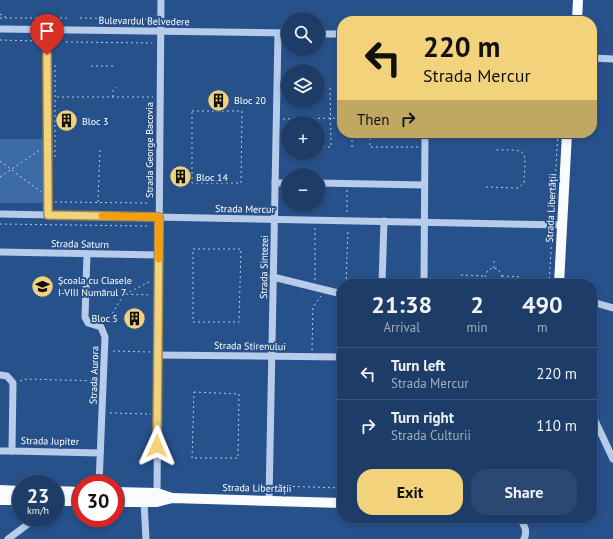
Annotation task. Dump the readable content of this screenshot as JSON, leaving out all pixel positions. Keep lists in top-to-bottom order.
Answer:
{
  "streets": {
    "main road": ["Strada Libertății"],
    "street": [
      "Bulevardul Belvedere",
      "Strada George Bacovia",
      "Strada Mercur",
      "Strada Saturn",
      "Strada Sintezei",
      "Strada Stirenului",
      "Strada Aurora",
      "Strada Jupiter"
    ]
  },
  "crossings": [
    ["Bulevardul Belvedere", "Strada George Bacovia"],
    ["Bulevardul Belvedere", "Strada Sintezei"],
    ["Strada George Bacovia", "Strada Libertății"],
    ["Strada George Bacovia", "Strada Mercur"],
    ["Strada George Bacovia", "Strada Saturn"],
    ["Strada George Bacovia", "Strada Stirenului"],
    ["Strada Libertății", "Strada Mercur"],
    ["Strada Libertății", "Strada Sintezei"],
    ["Strada Mercur", "Strada Sintezei"],
    ["Strada Sintezei", "Strada Stirenului"],
    ["Strada Aurora", "Strada Jupiter"]
  ],
  "places": {
    "building": [
      "Bloc 20",
      "Bloc 3",
      "Bloc 14",
      "Bloc 5"
    ],
    "school or university": ["Școala cu Clasele I-VIII Numărul 7"]
  },
  "page": {
    "map_buttons": ["+", "−"],
    "turn": ["220 m", "Strada Mercur"],
    "then": "Then",
    "eta": [
      "21:38",
      "Arrival",
      "2",
      "min",
      "490",
      "m"
    ],
    "list": [
      {
        "name": "Turn left",
        "note": "Strada Mercur",
        "value": "220 m"
      },
      {
        "name": "Turn right",
        "note": "Strada Culturii",
        "value": "110 m"
      }
    ],
    "buttons": ["Exit", "Share"],
    "speed": "23 km/h",
    "limit": "30"
  }
}
